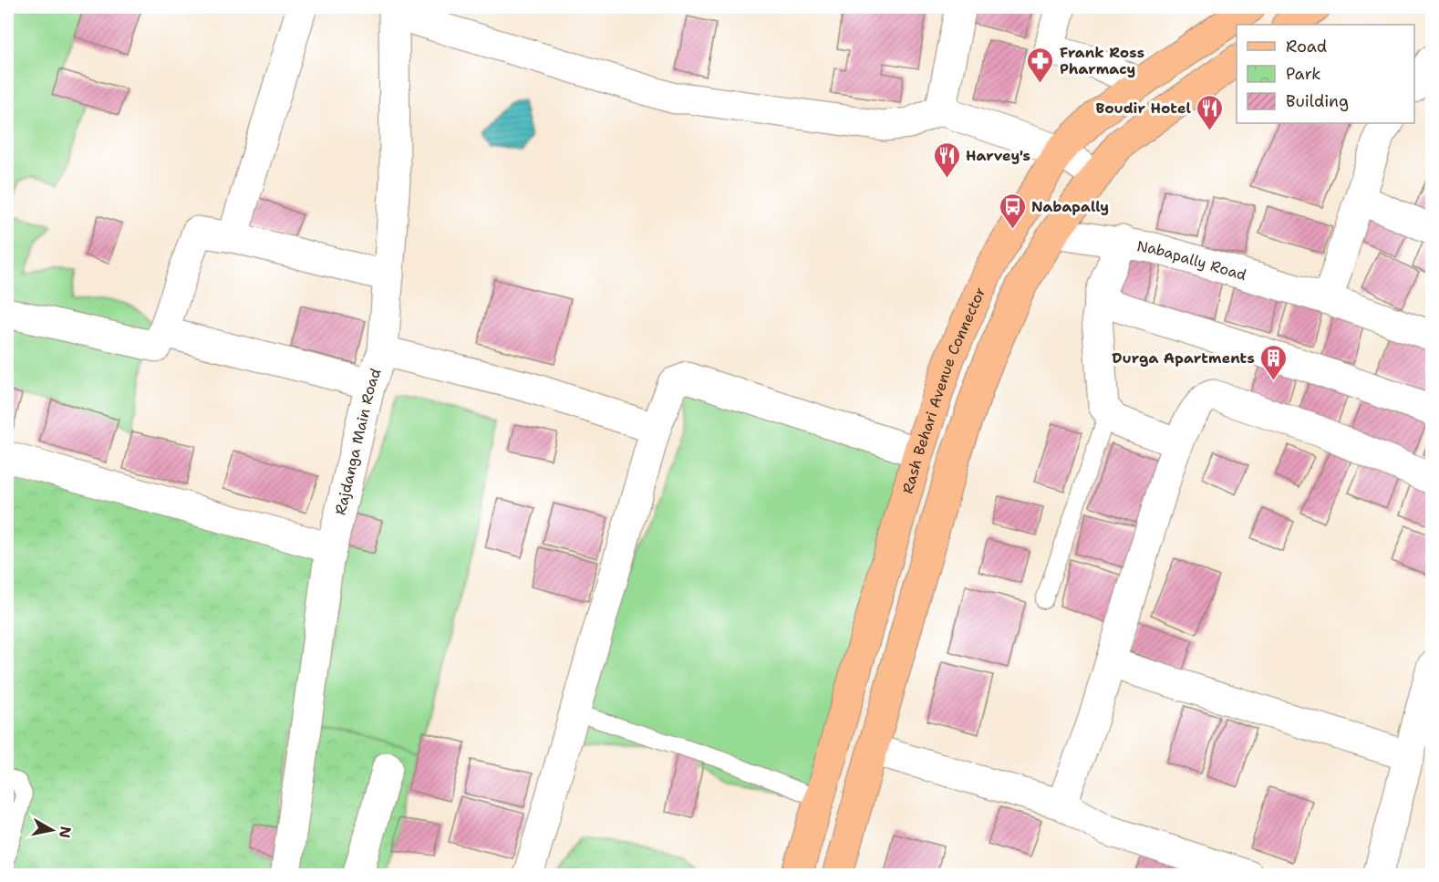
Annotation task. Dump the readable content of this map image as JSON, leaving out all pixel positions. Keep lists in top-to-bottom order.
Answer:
{
  "streets": {
    "main road": ["Rash Behari Avenue Connector"],
    "street": ["Nabapally Road", "Rajdanga Main Road"]
  },
  "crossings": [
    ["Nabapally Road", "Rash Behari Avenue Connector"]
  ],
  "places": {
    "pharmacy": ["Frank Ross Pharmacy"],
    "restaurant": ["Boudir Hotel", "Harvey's"],
    "bus stop": ["Nabapally"],
    "building": ["Durga Apartments"]
  },
  "legend": ["Road", "Park", "Building"],
  "north": "right"
}
